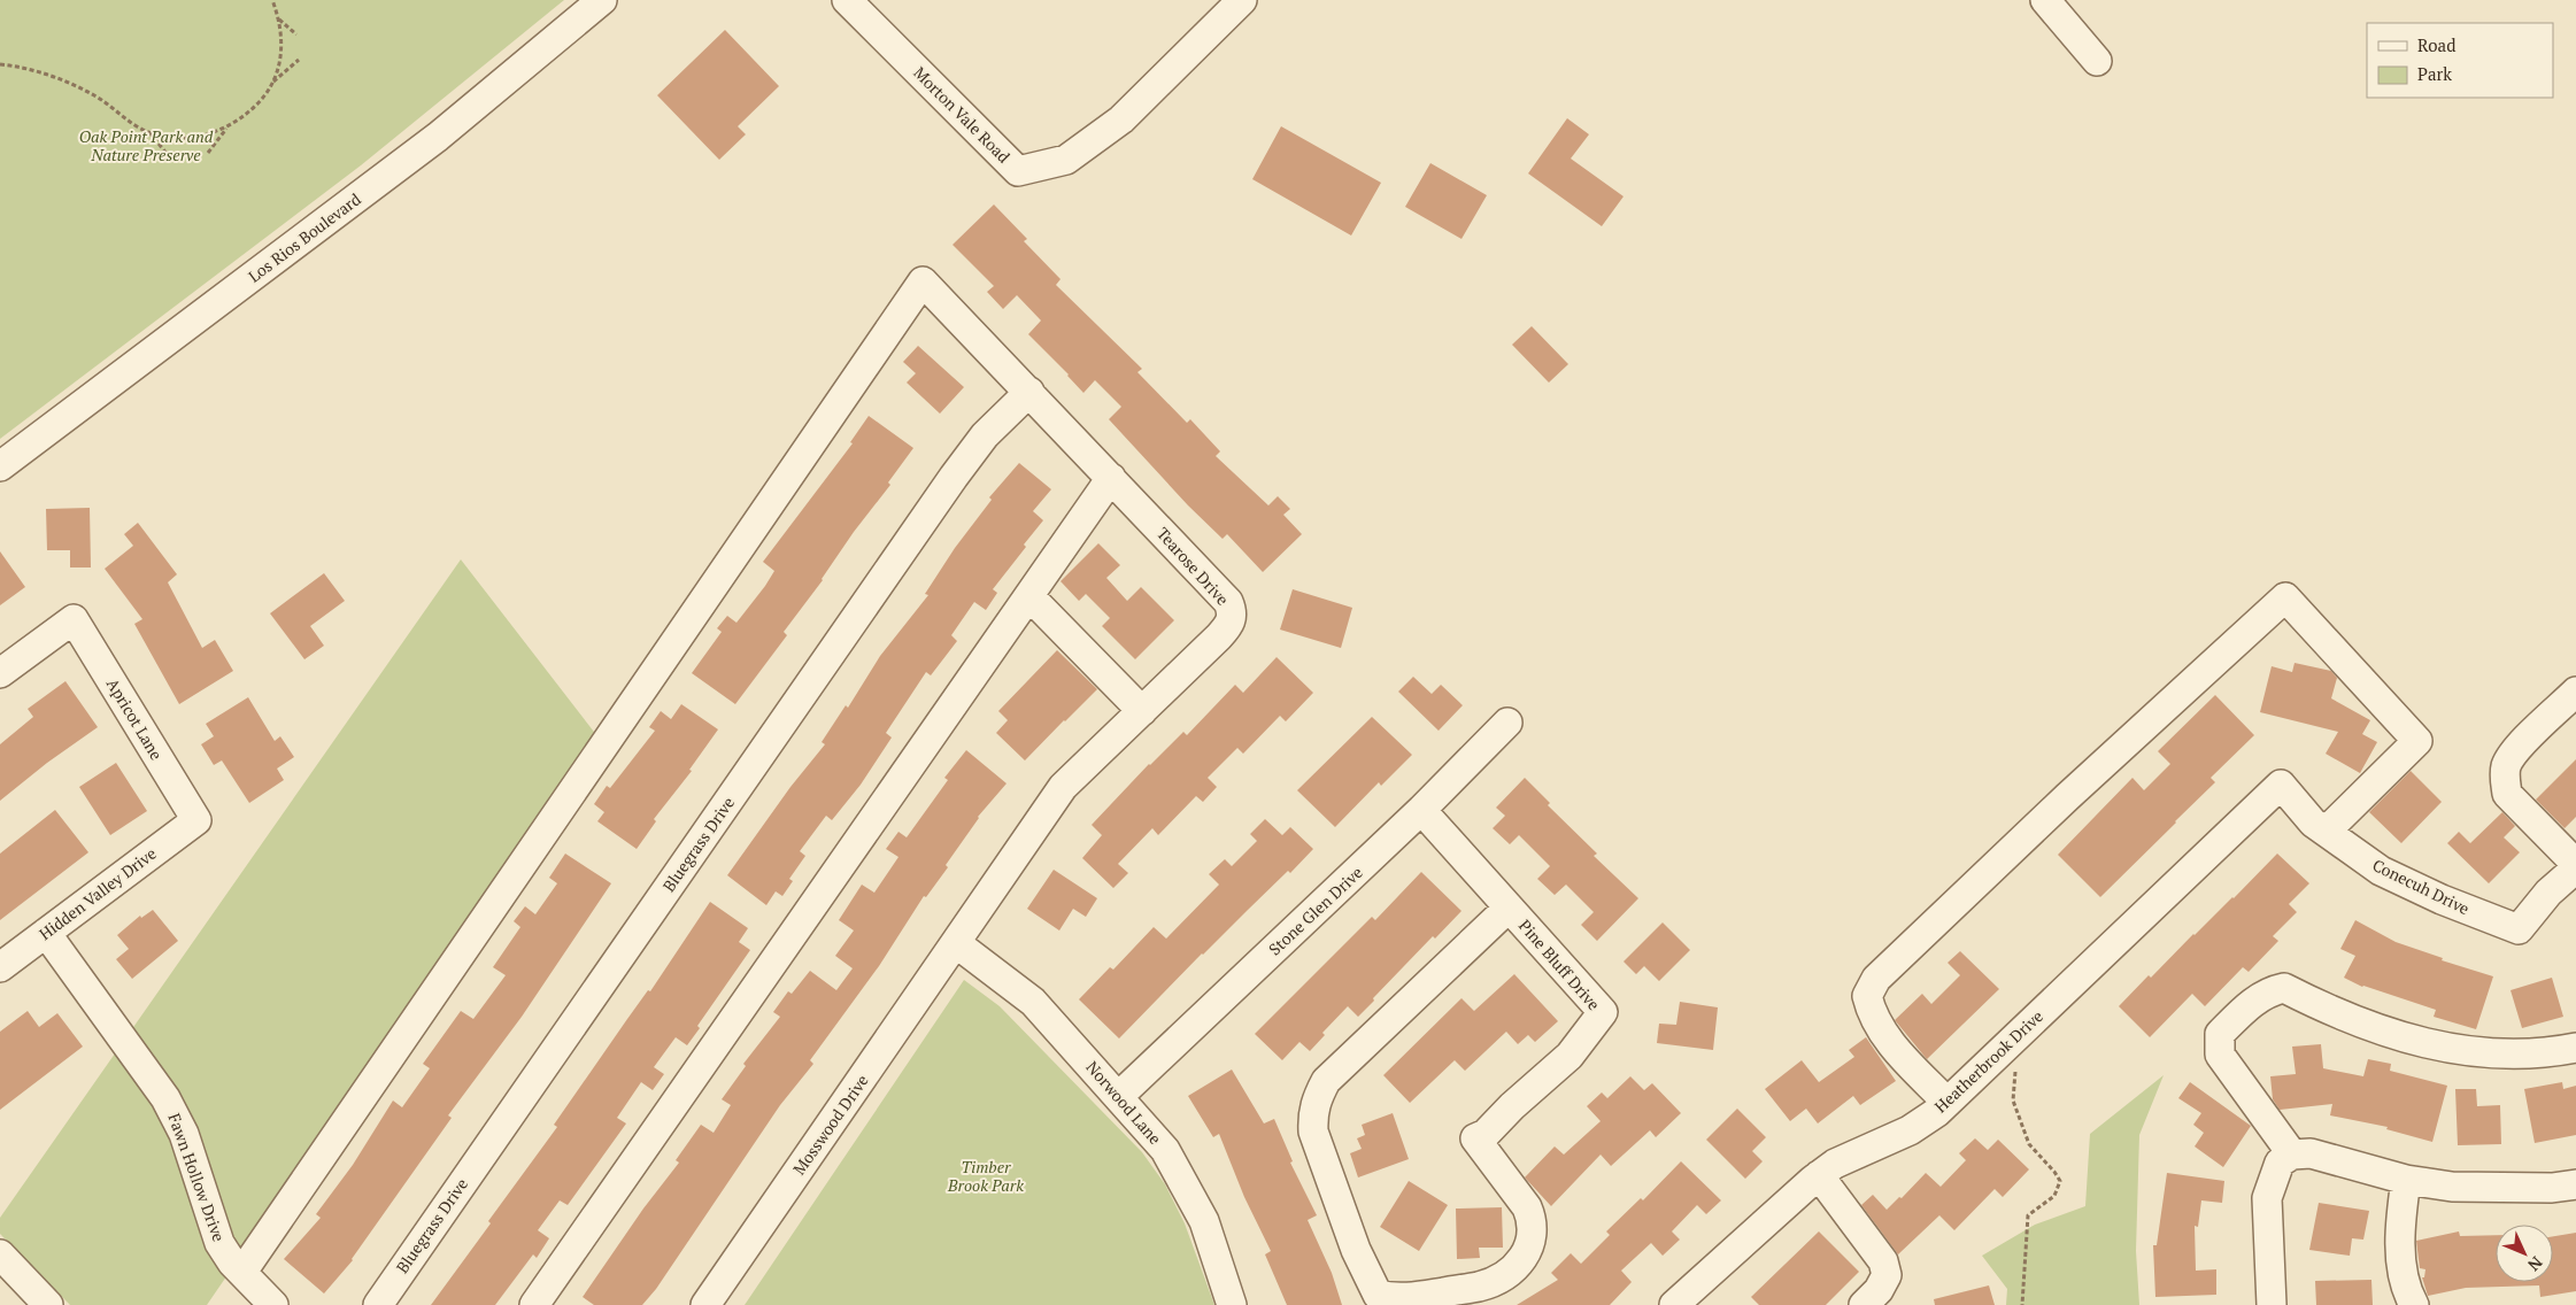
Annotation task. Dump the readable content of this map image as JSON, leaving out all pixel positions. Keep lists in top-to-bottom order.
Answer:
{
  "streets": {
    "street": [
      "Morton Vale Road",
      "Los Rios Boulevard",
      "Tearose Drive",
      "Apricot Lane",
      "Bluegrass Drive",
      "Conecuh Drive",
      "Hidden Valley Drive",
      "Stone Glen Drive",
      "Pine Bluff Drive",
      "Heatherbrook Drive",
      "Norwood Lane",
      "Mosswood Drive",
      "Fawn Hollow Drive"
    ]
  },
  "crossings": [
    ["Tearose Drive", "Bluegrass Drive"],
    ["Tearose Drive", "Norwood Lane"],
    ["Tearose Drive", "Mosswood Drive"],
    ["Tearose Drive", "Fawn Hollow Drive"],
    ["Apricot Lane", "Hidden Valley Drive"],
    ["Conecuh Drive", "Heatherbrook Drive"],
    ["Hidden Valley Drive", "Fawn Hollow Drive"],
    ["Stone Glen Drive", "Pine Bluff Drive"],
    ["Stone Glen Drive", "Norwood Lane"],
    ["Norwood Lane", "Mosswood Drive"]
  ],
  "parks": ["Oak Point Park and Nature Preserve", "Timber Brook Park"],
  "legend": ["Road", "Park"],
  "north": "bottom right"
}
